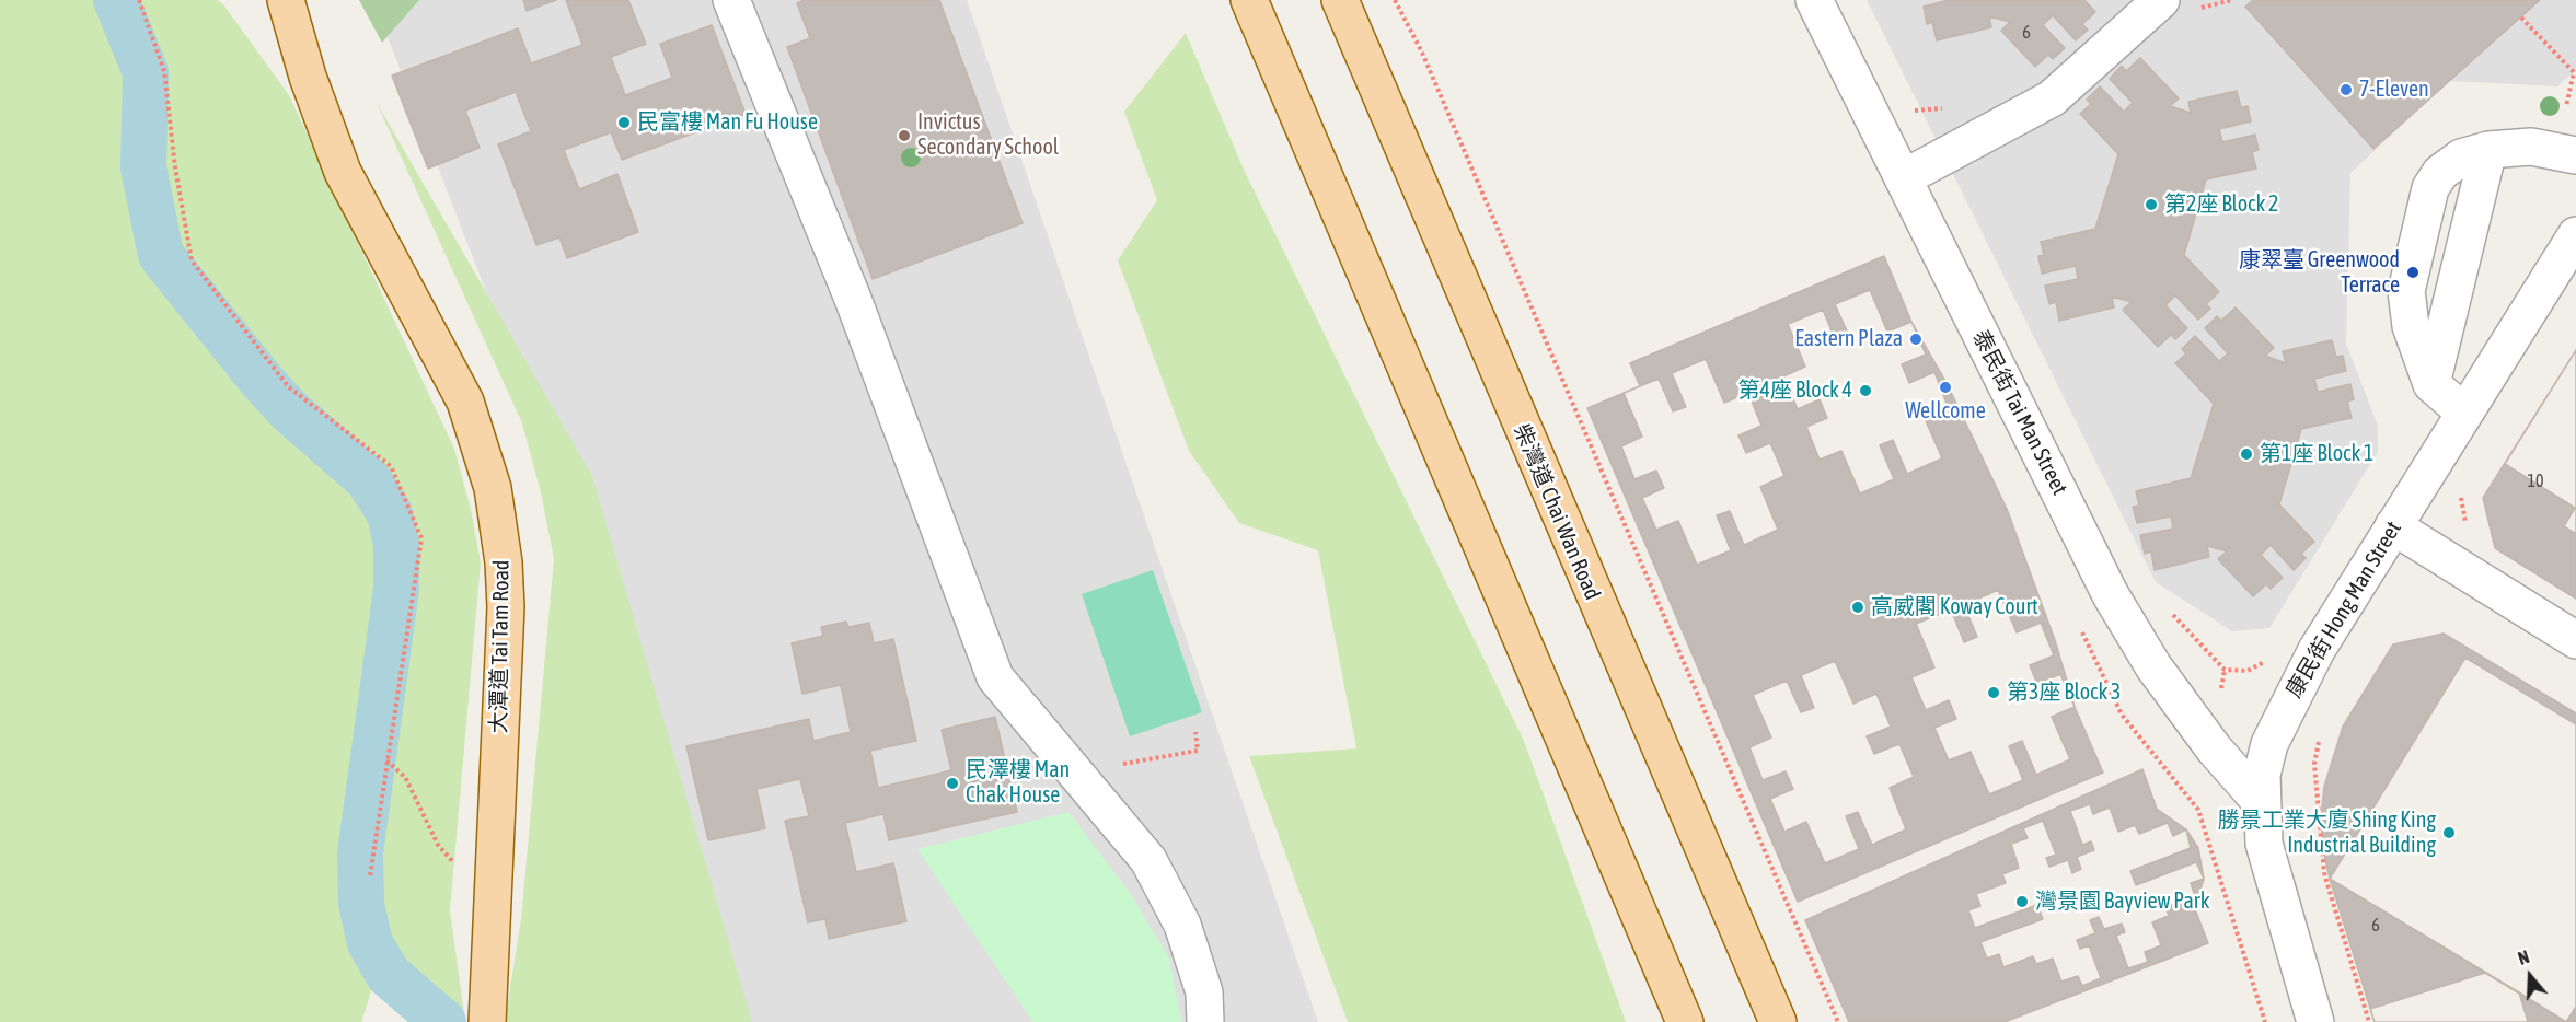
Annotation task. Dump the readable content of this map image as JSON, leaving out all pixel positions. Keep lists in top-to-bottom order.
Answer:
{
  "streets": {
    "main road": ["柴灣道 Chai Wan Road", "大潭道 Tai Tam Road"],
    "street": ["泰民街 Tai Man Street", "康民街 Hong Man Street"]
  },
  "crossings": [
    ["泰民街 Tai Man Street", "康民街 Hong Man Street"]
  ],
  "places": [
    "7-Eleven",
    "民富樓 Man Fu House",
    "Invictus Secondary School",
    "第2座 Block 2",
    "康翠臺 Greenwood Terrace",
    "Eastern Plaza",
    "Wellcome",
    "第4座 Block 4",
    "第1座 Block 1",
    "高威閣 Koway Court",
    "第3座 Block 3",
    "民澤樓 Man Chak House",
    "勝景工業大廈 Shing King Industrial Building",
    "灣景園 Bayview Park"
  ],
  "house_numbers": ["6", "10", "6"],
  "north": "top"
}
